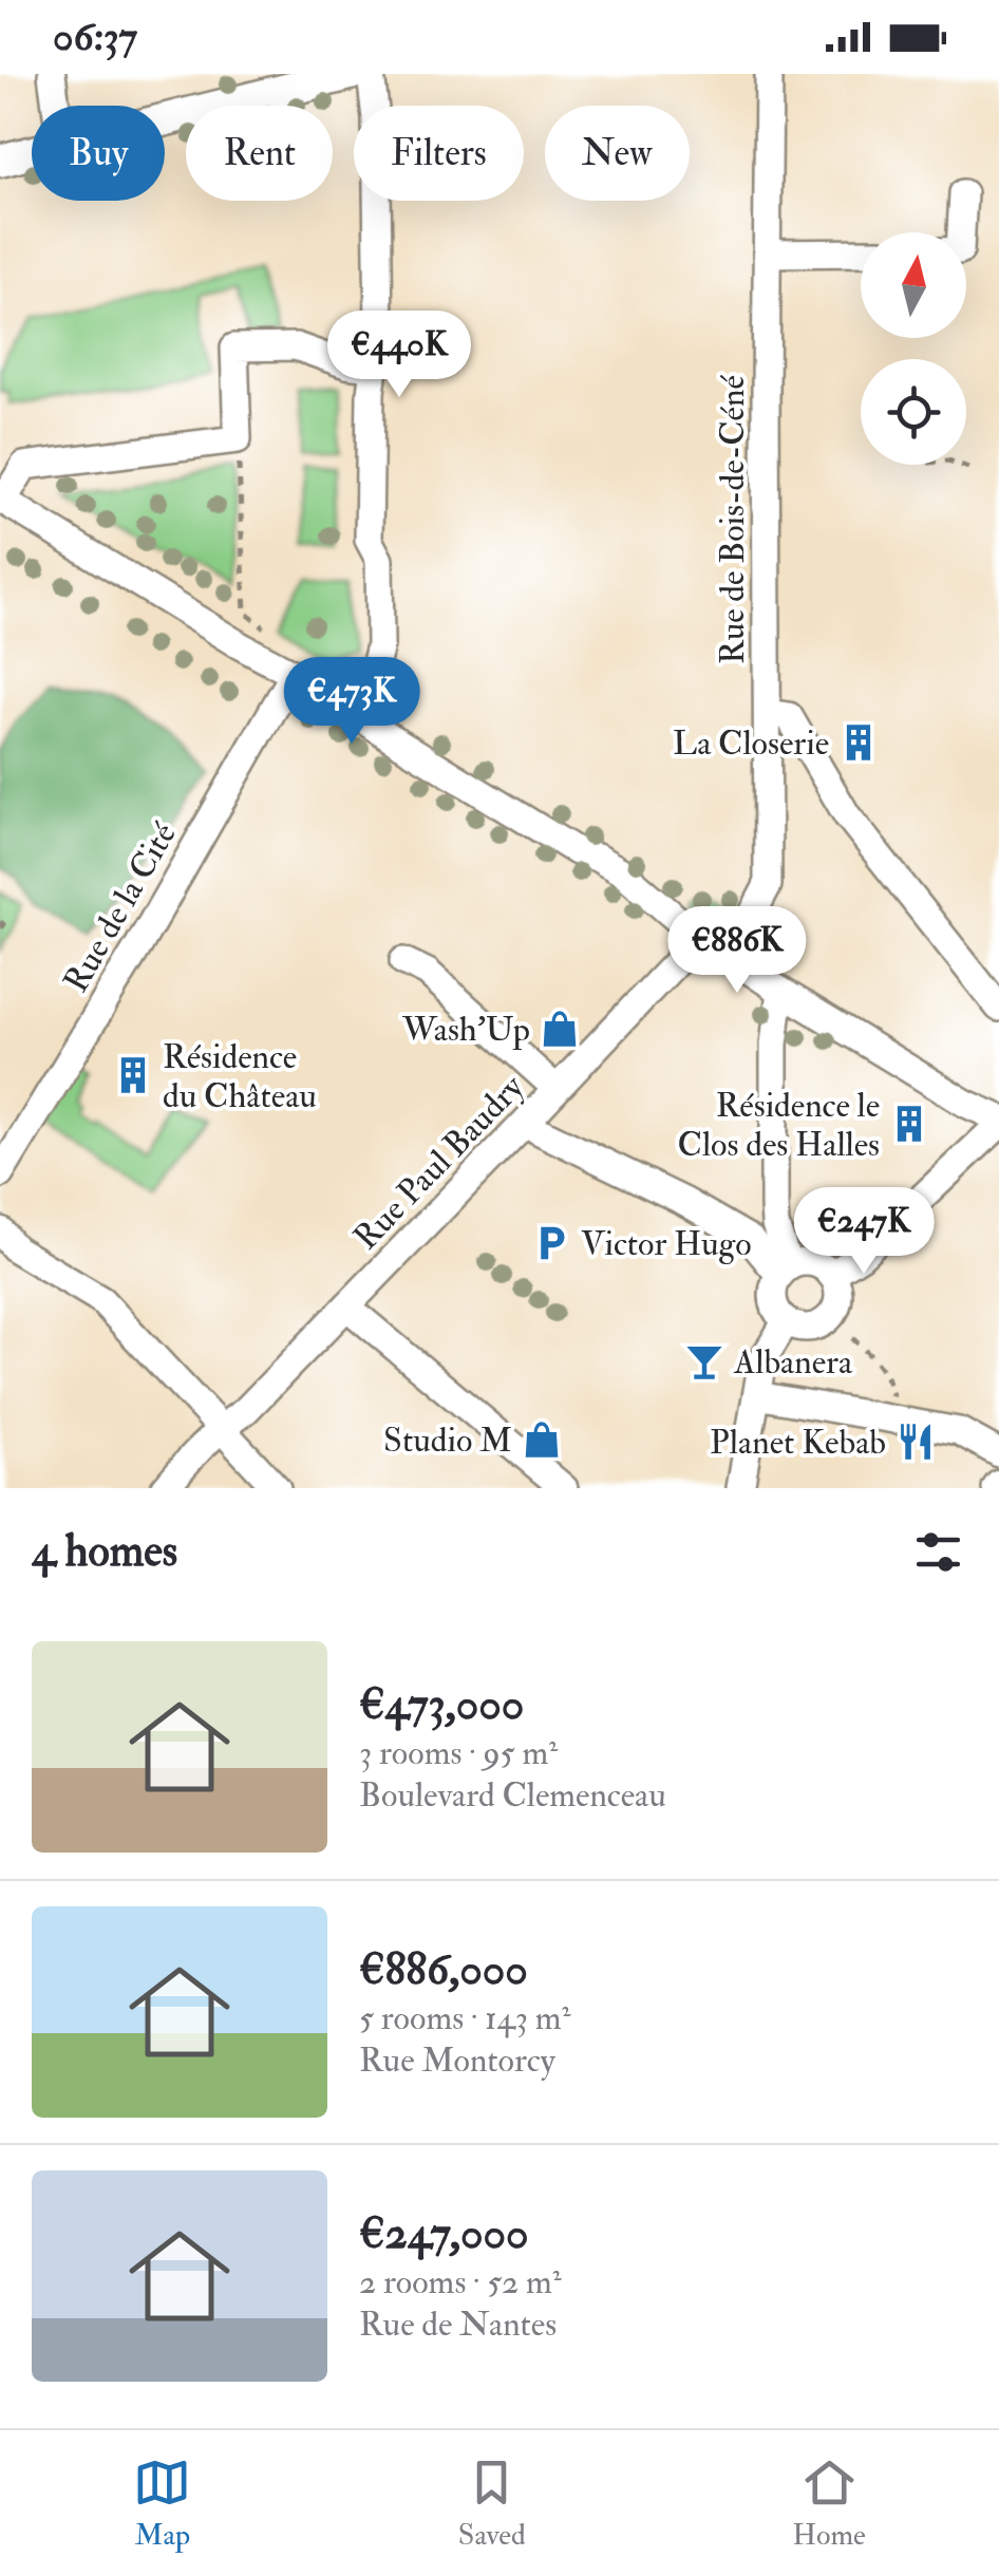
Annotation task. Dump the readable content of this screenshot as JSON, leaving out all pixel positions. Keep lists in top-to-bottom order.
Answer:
{
  "streets": {
    "street": ["Rue de Bois-de-Céné", "Rue de la Cité", "Rue Paul Baudry"]
  },
  "places": {
    "building": ["La Closerie", "Résidence du Château", "Résidence le Clos des Halles"],
    "shop": ["Wash'Up", "Studio M"],
    "parking": ["Victor Hugo"],
    "bar": ["Albanera"],
    "restaurant": ["Planet Kebab"]
  },
  "north": "top",
  "page": {
    "status": "06:37",
    "chip": [
      "Buy",
      "Rent",
      "Filters",
      "New"
    ],
    "price": [
      "€440K",
      "€473K",
      "€886K",
      "€247K"
    ],
    "heading": "4 homes",
    "list": [
      {
        "name": "€473,000",
        "note": "3 rooms · 95 m² · Boulevard Clemenceau"
      },
      {
        "name": "€886,000",
        "note": "5 rooms · 143 m² · Rue Montorcy"
      },
      {
        "name": "€247,000",
        "note": "2 rooms · 52 m² · Rue de Nantes"
      }
    ],
    "tabs": ["Map", "Saved", "Home"]
  }
}
